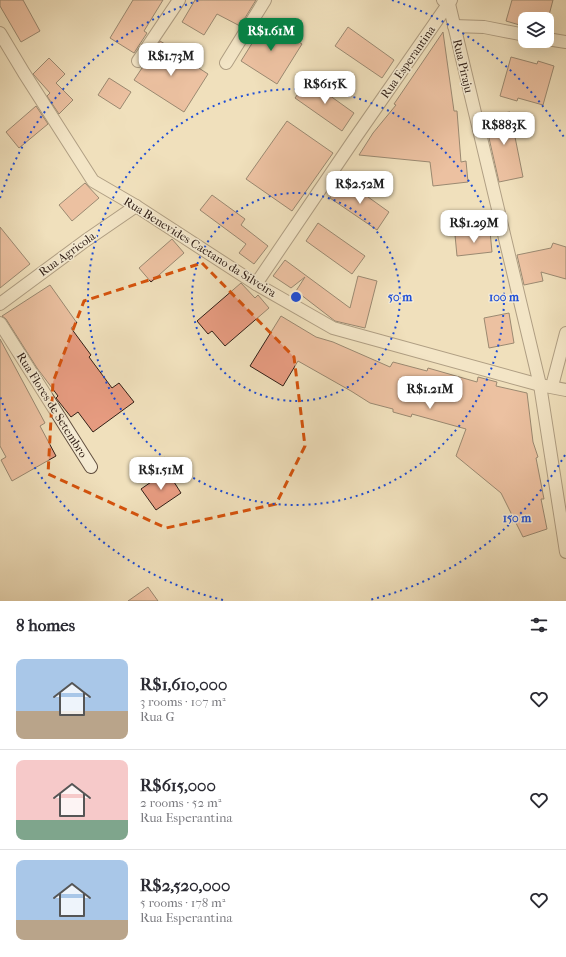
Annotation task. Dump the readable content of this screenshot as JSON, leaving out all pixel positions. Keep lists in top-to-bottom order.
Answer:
{
  "streets": {
    "street": [
      "Rua Esperantina",
      "Rua Piraju",
      "Rua Benevides Caetano da Silveira",
      "Rua Agricola",
      "Rua Flores de Setembro"
    ]
  },
  "crossings": [
    ["Rua Esperantina", "Rua Piraju"],
    ["Rua Esperantina", "Rua Benevides Caetano da Silveira"],
    ["Rua Piraju", "Rua Benevides Caetano da Silveira"],
    ["Rua Benevides Caetano da Silveira", "Rua Agricola"]
  ],
  "page": {
    "price": [
      "R$1.61M",
      "R$1.73M",
      "R$615K",
      "R$883K",
      "R$2.52M",
      "R$1.29M",
      "R$1.21M",
      "R$1.51M"
    ],
    "heading": "8 homes",
    "list": [
      {
        "name": "R$1,610,000",
        "note": "3 rooms · 107 m² · Rua G"
      },
      {
        "name": "R$615,000",
        "note": "2 rooms · 52 m² · Rua Esperantina"
      },
      {
        "name": "R$2,520,000",
        "note": "5 rooms · 178 m² · Rua Esperantina"
      }
    ]
  },
  "rings": ["50 m", "100 m", "150 m"]
}
